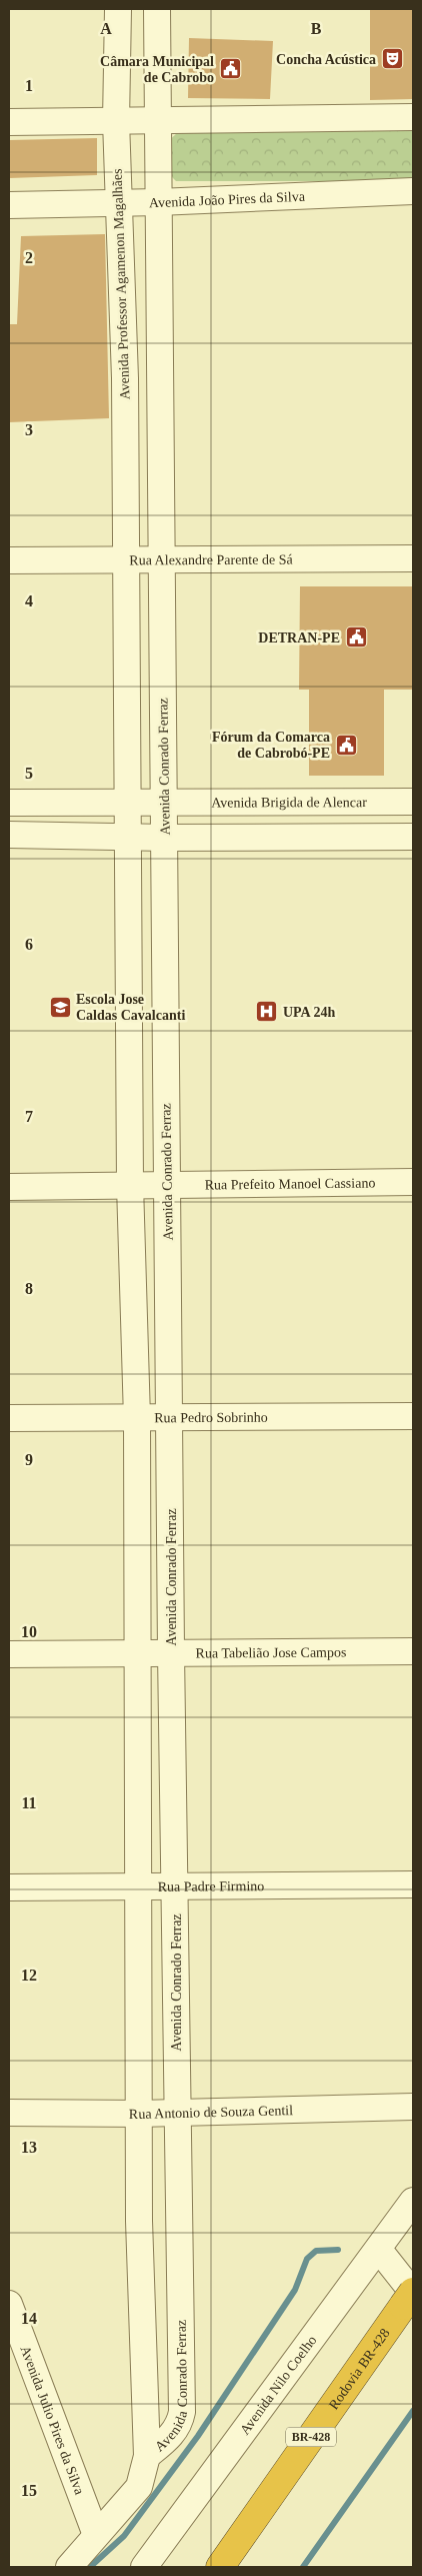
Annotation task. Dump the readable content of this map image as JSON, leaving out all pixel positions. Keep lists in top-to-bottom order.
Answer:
{
  "streets": {
    "highway": ["Rodovia BR-428", "BR-428"],
    "street": [
      "Avenida João Pires da Silva",
      "Avenida Professor Agamenon Magalhães",
      "Rua Alexandre Parente de Sá",
      "Avenida Conrado Ferraz",
      "Avenida Brigida de Alencar",
      "Rua Prefeito Manoel Cassiano",
      "Rua Pedro Sobrinho",
      "Rua Tabelião Jose Campos",
      "Rua Padre Firmino",
      "Rua Antonio de Souza Gentil",
      "Avenida Nilo Coelho",
      "Avenida Julio Pires da Silva"
    ]
  },
  "crossings": [
    ["Avenida João Pires da Silva", "Avenida Professor Agamenon Magalhães"],
    ["Avenida Professor Agamenon Magalhães", "Rua Alexandre Parente de Sá"],
    ["Avenida Professor Agamenon Magalhães", "Avenida Conrado Ferraz"],
    ["Rua Alexandre Parente de Sá", "Avenida Conrado Ferraz"],
    ["Avenida Conrado Ferraz", "Avenida Brigida de Alencar"],
    ["Avenida Conrado Ferraz", "Rua Prefeito Manoel Cassiano"],
    ["Avenida Conrado Ferraz", "Rua Pedro Sobrinho"],
    ["Avenida Conrado Ferraz", "Rua Tabelião Jose Campos"],
    ["Avenida Conrado Ferraz", "Rua Padre Firmino"],
    ["Avenida Conrado Ferraz", "Rua Antonio de Souza Gentil"]
  ],
  "places": {
    "theatre": ["Concha Acústica"],
    "public building": ["Câmara Municipal de Cabrobo", "DETRAN-PE", "Fórum da Comarca de Cabrobó-PE"],
    "school or university": ["Escola Jose Caldas Cavalcanti"],
    "hospital": ["UPA 24h"]
  },
  "grid": {
    "columns": ["A", "B"],
    "rows": [
      "1",
      "2",
      "3",
      "4",
      "5",
      "6",
      "7",
      "8",
      "9",
      "10",
      "11",
      "12",
      "13",
      "14",
      "15"
    ]
  }
}
